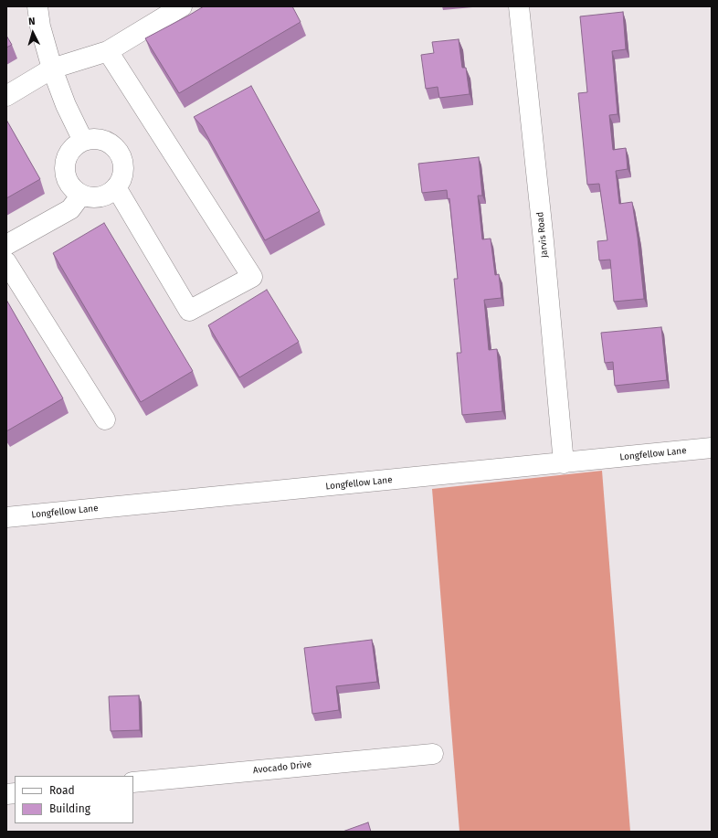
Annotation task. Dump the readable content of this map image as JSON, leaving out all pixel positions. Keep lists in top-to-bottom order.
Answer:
{
  "streets": {
    "street": ["Jarvis Road", "Longfellow Lane", "Avocado Drive"]
  },
  "crossings": [
    ["Jarvis Road", "Longfellow Lane"]
  ],
  "legend": ["Road", "Building"],
  "north": "top"
}
